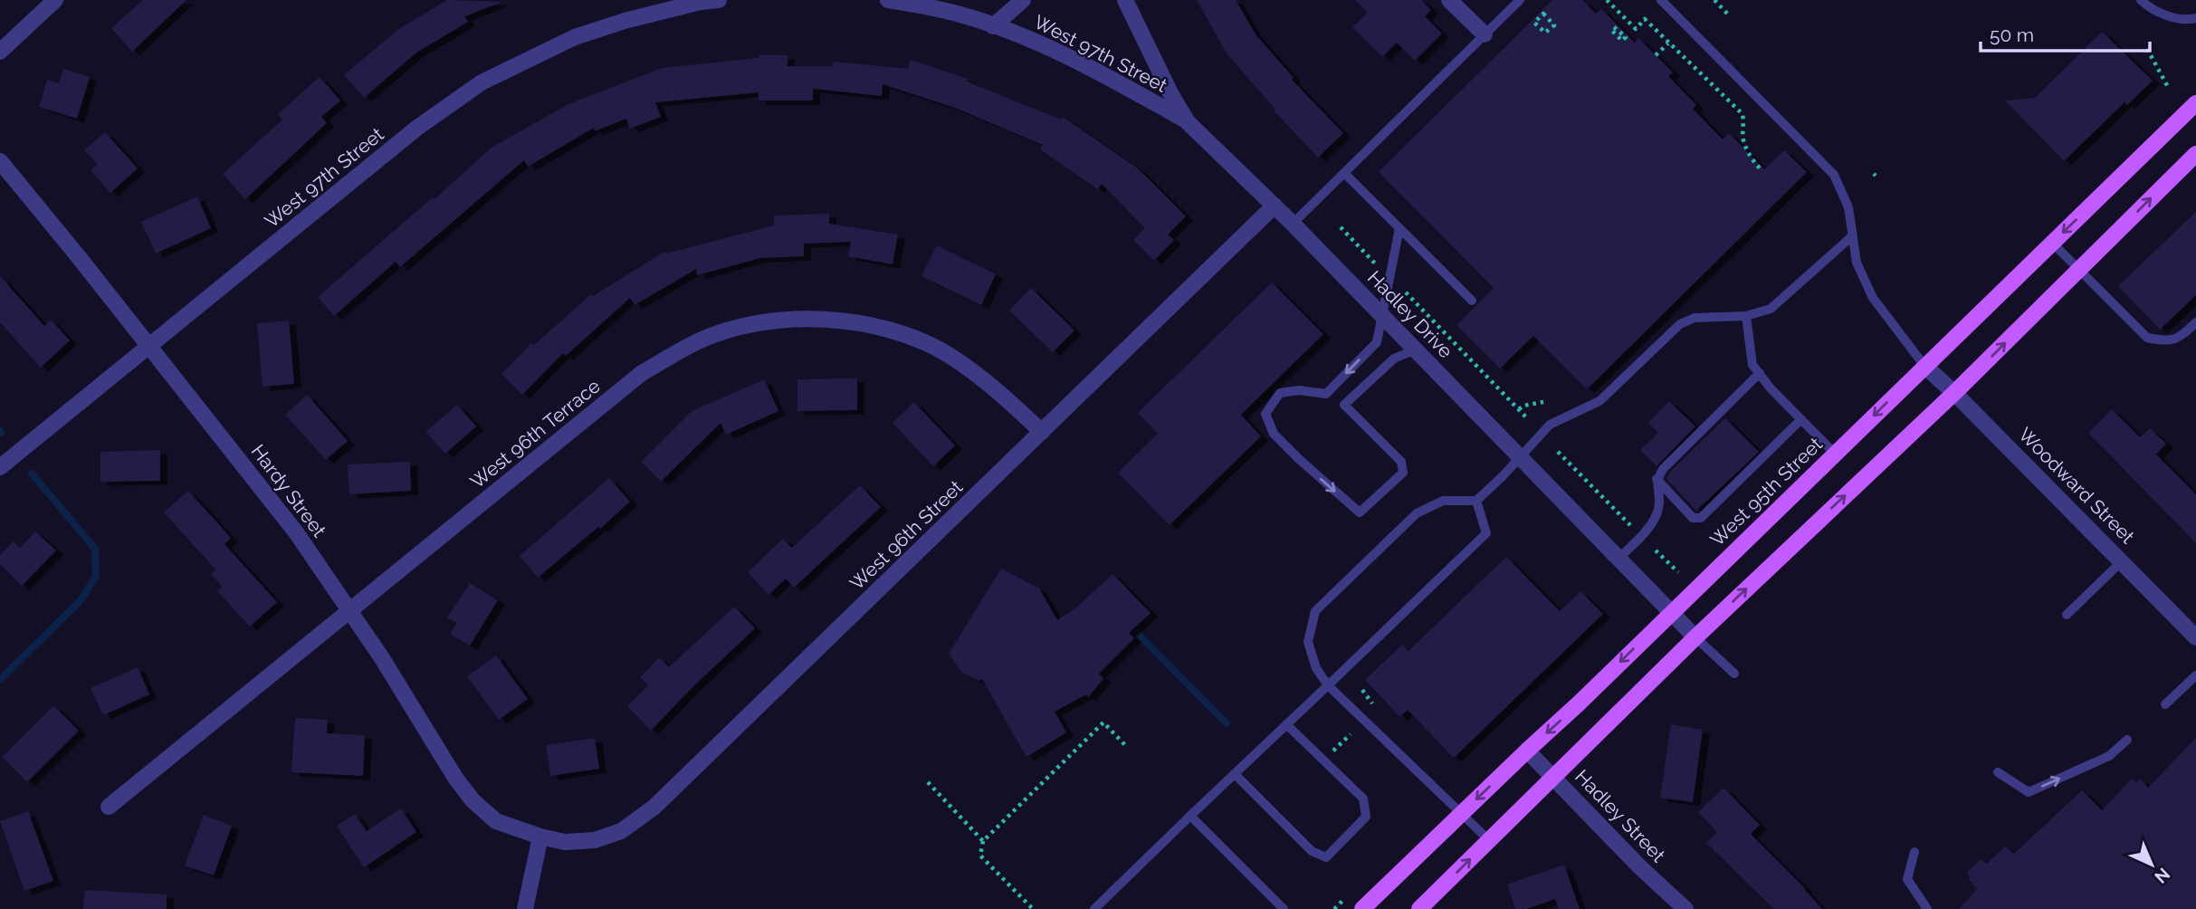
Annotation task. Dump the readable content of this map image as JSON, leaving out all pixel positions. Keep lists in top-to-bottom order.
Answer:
{
  "streets": {
    "main road": ["West 95th Street"],
    "street": [
      "West 97th Street",
      "Hadley Drive",
      "West 96th Terrace",
      "Woodward Street",
      "Hardy Street",
      "West 96th Street",
      "Hadley Street"
    ]
  },
  "crossings": [
    ["West 97th Street", "Hadley Drive"],
    ["West 97th Street", "Hardy Street"],
    ["Hadley Drive", "West 95th Street"],
    ["Hadley Drive", "West 96th Street"],
    ["West 96th Terrace", "Hardy Street"],
    ["West 96th Terrace", "West 96th Street"],
    ["Woodward Street", "West 95th Street"],
    ["Hardy Street", "West 96th Street"],
    ["West 95th Street", "Hadley Street"]
  ],
  "scale_bar": "50 m",
  "north": "bottom right"
}
